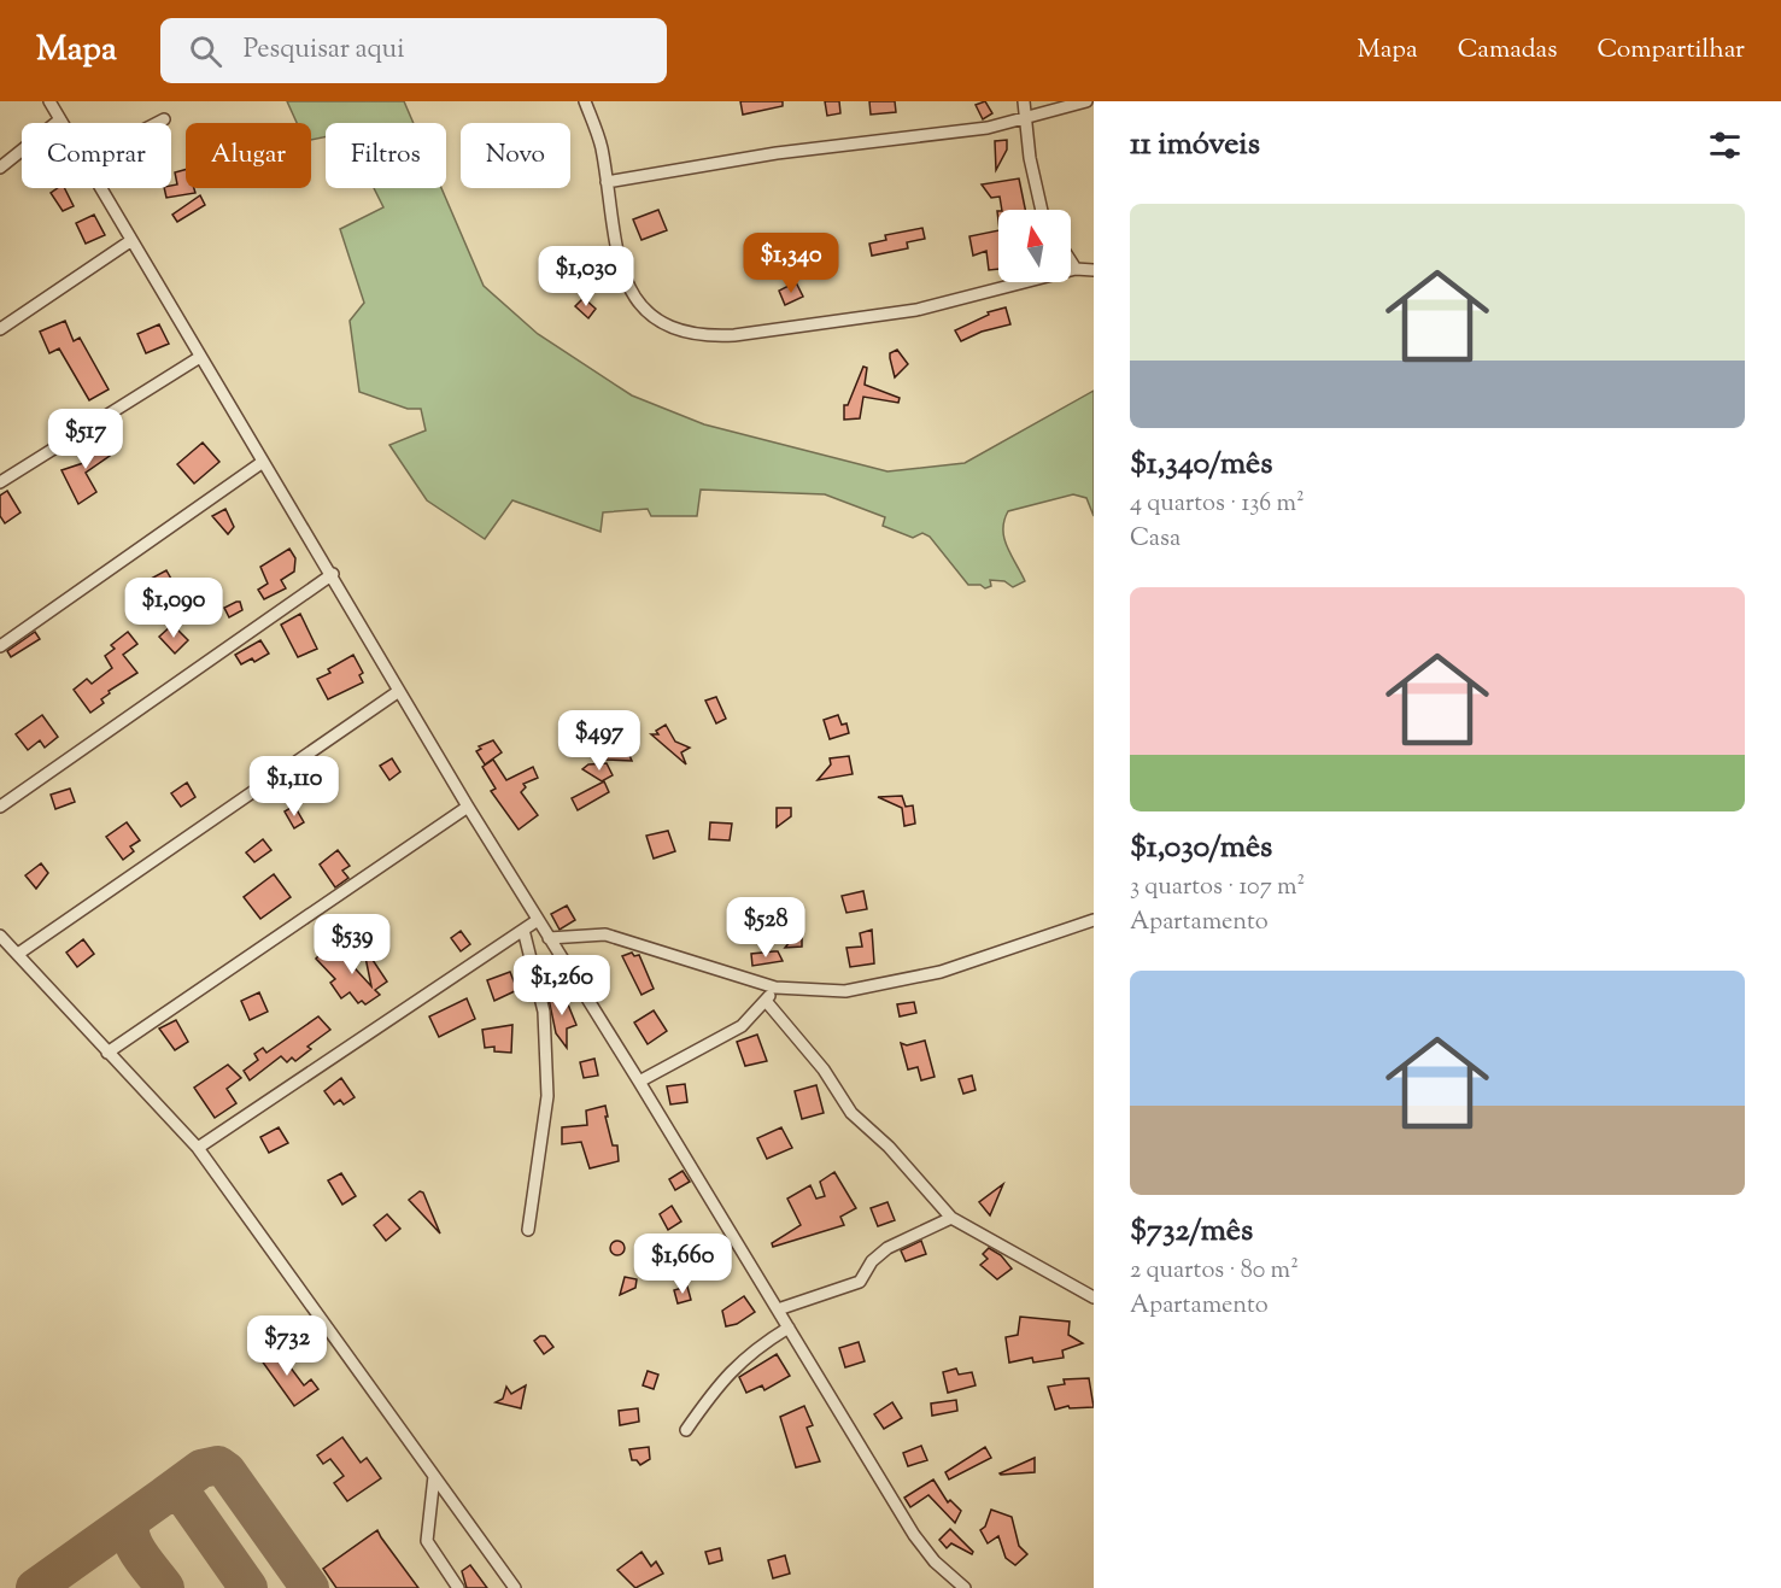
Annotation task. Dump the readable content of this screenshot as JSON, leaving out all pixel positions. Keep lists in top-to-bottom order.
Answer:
{
  "north": "top",
  "page": {
    "header": "Mapa",
    "search": "Pesquisar aqui",
    "nav": ["Mapa", "Camadas", "Compartilhar"],
    "heading": "11 imóveis",
    "chip": [
      "Comprar",
      "Alugar",
      "Filtros",
      "Novo"
    ],
    "list": [
      {
        "name": "$1,340/mês",
        "note": "4 quartos · 136 m² · Casa"
      },
      {
        "name": "$1,030/mês",
        "note": "3 quartos · 107 m² · Apartamento"
      },
      {
        "name": "$732/mês",
        "note": "2 quartos · 80 m² · Apartamento"
      }
    ],
    "price": [
      "$1,340",
      "$1,030",
      "$517",
      "$1,090",
      "$497",
      "$1,110",
      "$528",
      "$539",
      "$1,260",
      "$1,660",
      "$732"
    ]
  }
}
